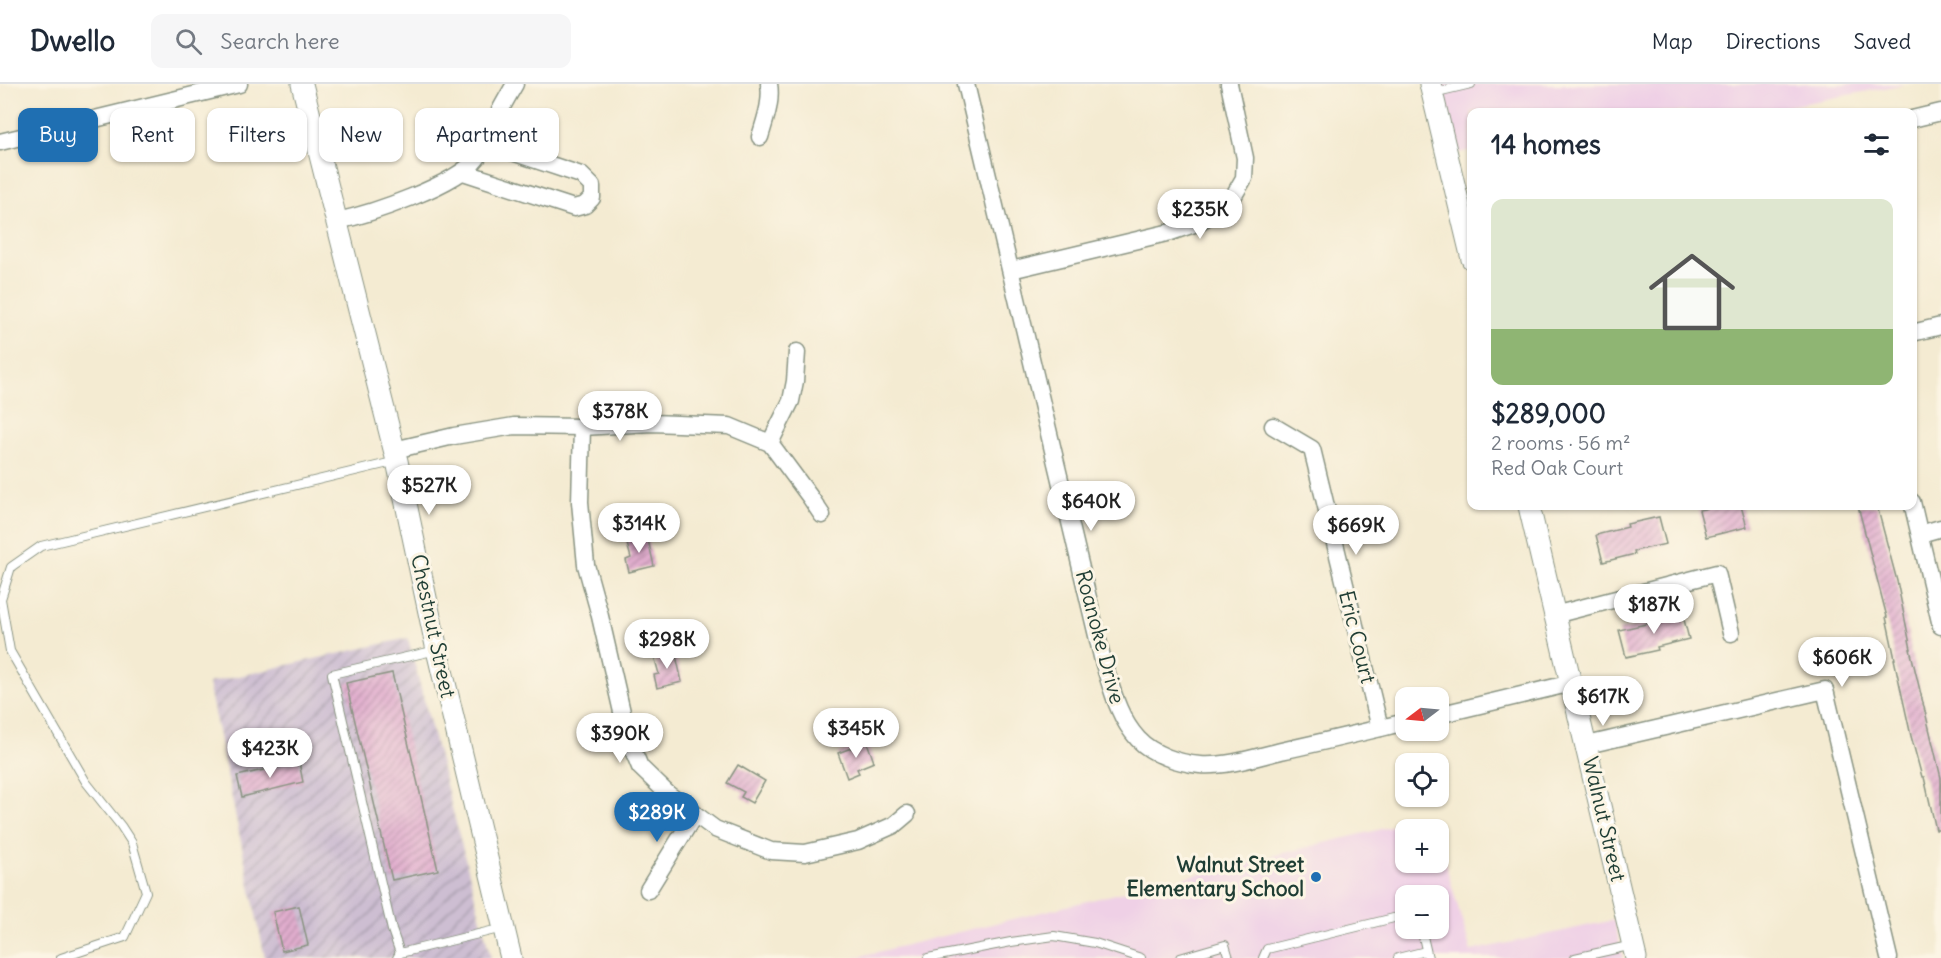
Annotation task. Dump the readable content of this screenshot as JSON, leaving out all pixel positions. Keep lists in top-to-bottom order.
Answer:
{
  "streets": {
    "street": [
      "Chestnut Street",
      "Roanoke Drive",
      "Eric Court",
      "Walnut Street"
    ]
  },
  "crossings": [
    ["Roanoke Drive", "Eric Court"]
  ],
  "places": ["Walnut Street Elementary School"],
  "north": "left",
  "page": {
    "header": "Dwello",
    "search": "Search here",
    "nav": ["Map", "Directions", "Saved"],
    "chip": [
      "Buy",
      "Rent",
      "Filters",
      "New",
      "Apartment"
    ],
    "heading": "14 homes",
    "list": [
      {
        "name": "$289,000",
        "note": "2 rooms · 56 m² · Red Oak Court"
      }
    ],
    "price": [
      "$235K",
      "$378K",
      "$527K",
      "$640K",
      "$314K",
      "$669K",
      "$187K",
      "$298K",
      "$606K",
      "$617K",
      "$345K",
      "$390K",
      "$423K",
      "$289K"
    ],
    "map_buttons": ["+", "−"]
  }
}
